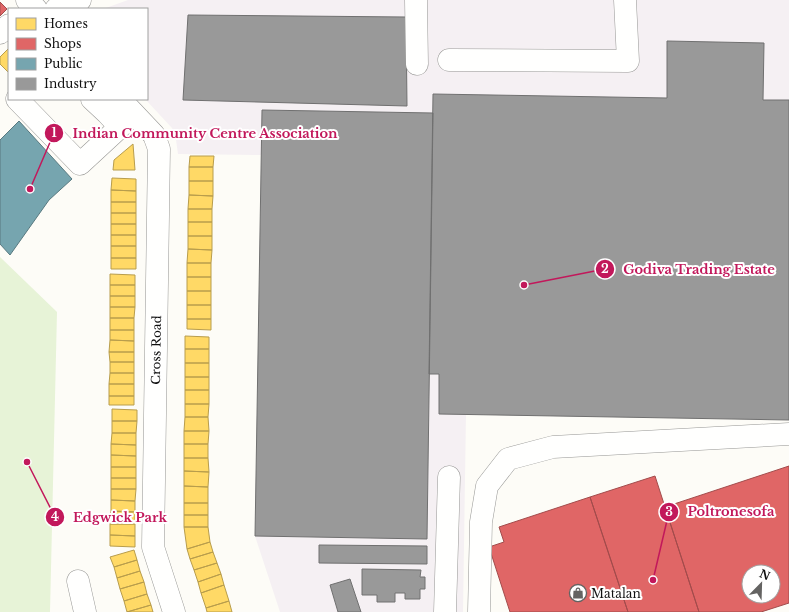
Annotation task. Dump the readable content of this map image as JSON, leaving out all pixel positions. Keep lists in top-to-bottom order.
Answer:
{
  "streets": {
    "street": ["Cross Road"]
  },
  "places": {
    "other": [
      "Indian Community Centre Association",
      "Godiva Trading Estate",
      "Edgwick Park",
      "Poltronesofa"
    ],
    "shop": ["Matalan"]
  },
  "legend": [
    "Homes",
    "Shops",
    "Public",
    "Industry"
  ],
  "north": "top right"
}
